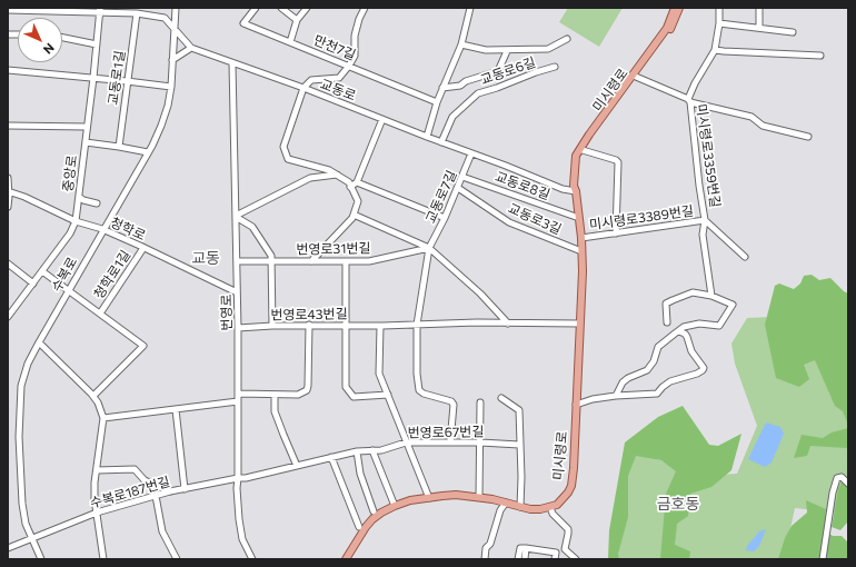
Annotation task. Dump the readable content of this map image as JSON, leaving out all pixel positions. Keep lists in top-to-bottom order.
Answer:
{
  "streets": {
    "main road": ["미시령로"],
    "street": [
      "만천7길",
      "교동로6길",
      "교동로1길",
      "교동로",
      "미시령로3359번길",
      "중앙로",
      "교동로8길",
      "교동로7길",
      "미시령로3389번길",
      "교동로3길",
      "청학로",
      "번영로31번길",
      "수복로",
      "청학로1길",
      "번영로",
      "번영로43번길",
      "번영로67번길",
      "수복로187번길"
    ]
  },
  "crossings": [
    ["교동로6길", "교동로"],
    ["교동로1길", "교동로"],
    ["교동로", "미시령로"],
    ["교동로", "중앙로"],
    ["교동로", "교동로7길"],
    ["교동로", "수복로"],
    ["교동로", "번영로"],
    ["미시령로", "미시령로3359번길"],
    ["미시령로", "미시령로3389번길"],
    ["미시령로", "교동로3길"],
    ["미시령로", "번영로43번길"],
    ["미시령로3359번길", "미시령로3389번길"],
    ["중앙로", "청학로"],
    ["교동로8길", "교동로7길"],
    ["교동로7길", "교동로3길"],
    ["교동로7길", "번영로31번길"],
    ["교동로7길", "번영로43번길"],
    ["교동로7길", "번영로67번길"],
    ["청학로", "수복로"],
    ["청학로", "청학로1길"],
    ["청학로", "번영로"],
    ["번영로31번길", "번영로"],
    ["수복로", "수복로187번길"],
    ["번영로", "번영로43번길"],
    ["번영로", "번영로67번길"],
    ["번영로", "수복로187번길"],
    ["번영로67번길", "수복로187번길"]
  ],
  "districts": ["교동", "금호동"],
  "north": "bottom right"
}
